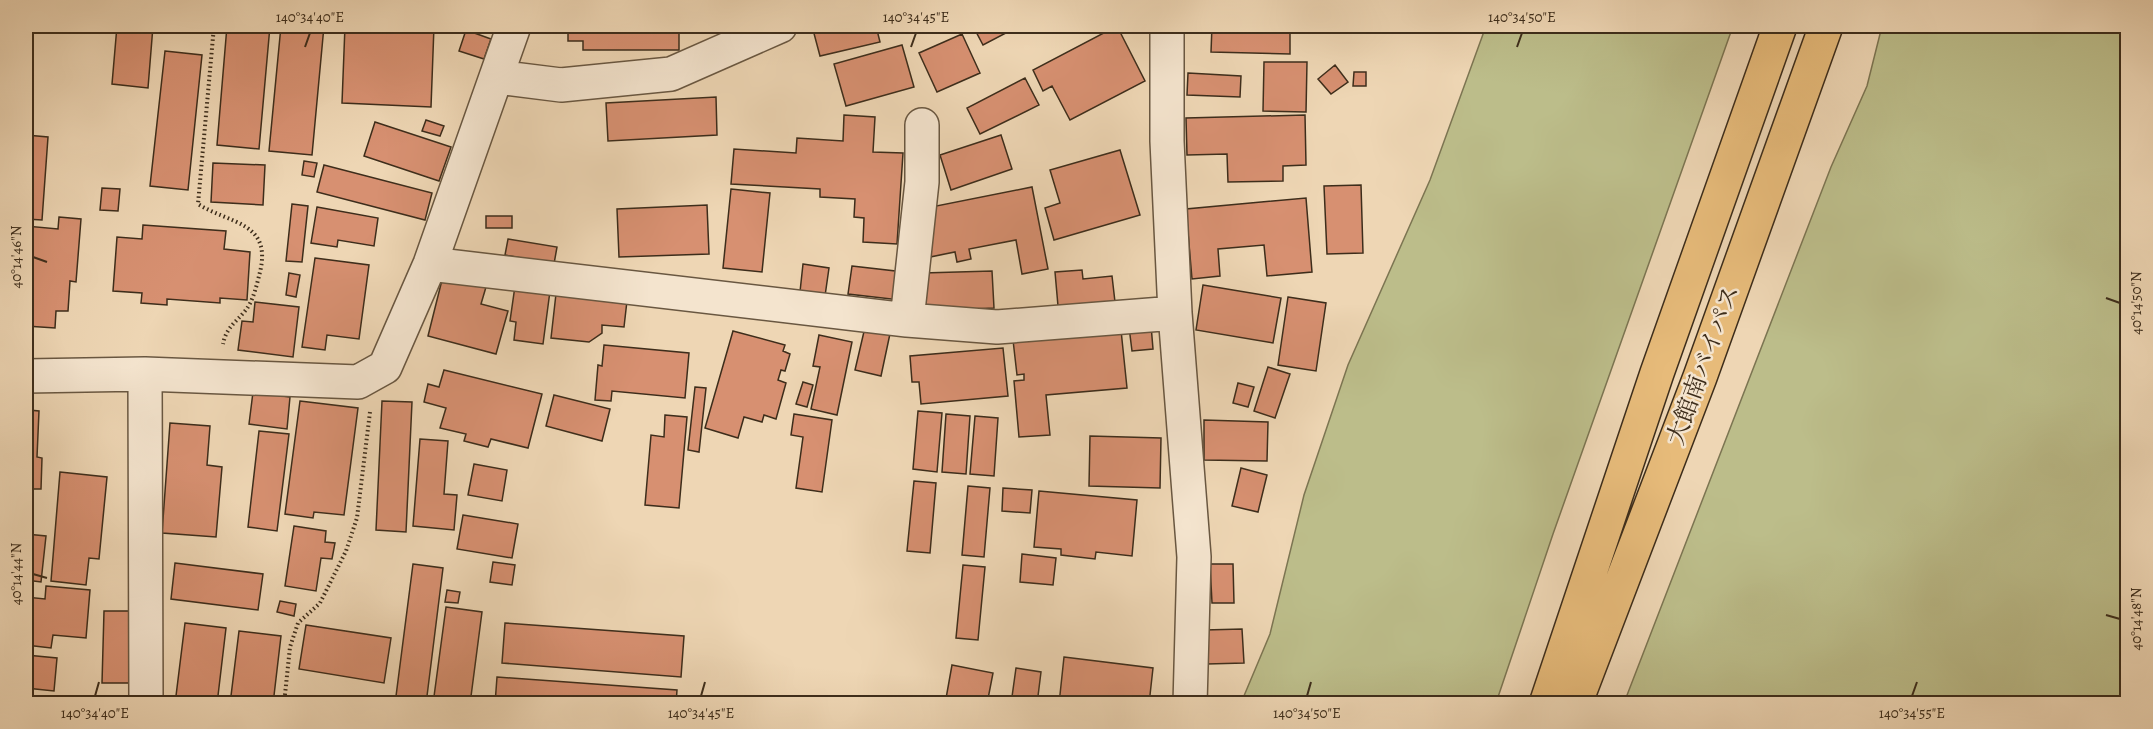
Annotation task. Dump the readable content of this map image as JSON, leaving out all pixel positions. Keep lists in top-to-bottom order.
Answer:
{
  "streets": {
    "highway": ["大館南バイパス"]
  },
  "coordinates": [
    "140°34'40\"E",
    "140°34'45\"E",
    "140°34'50\"E",
    "40°14'46\"N",
    "40°14'50\"N",
    "40°14'44\"N",
    "40°14'48\"N",
    "140°34'55\"E"
  ]
}
